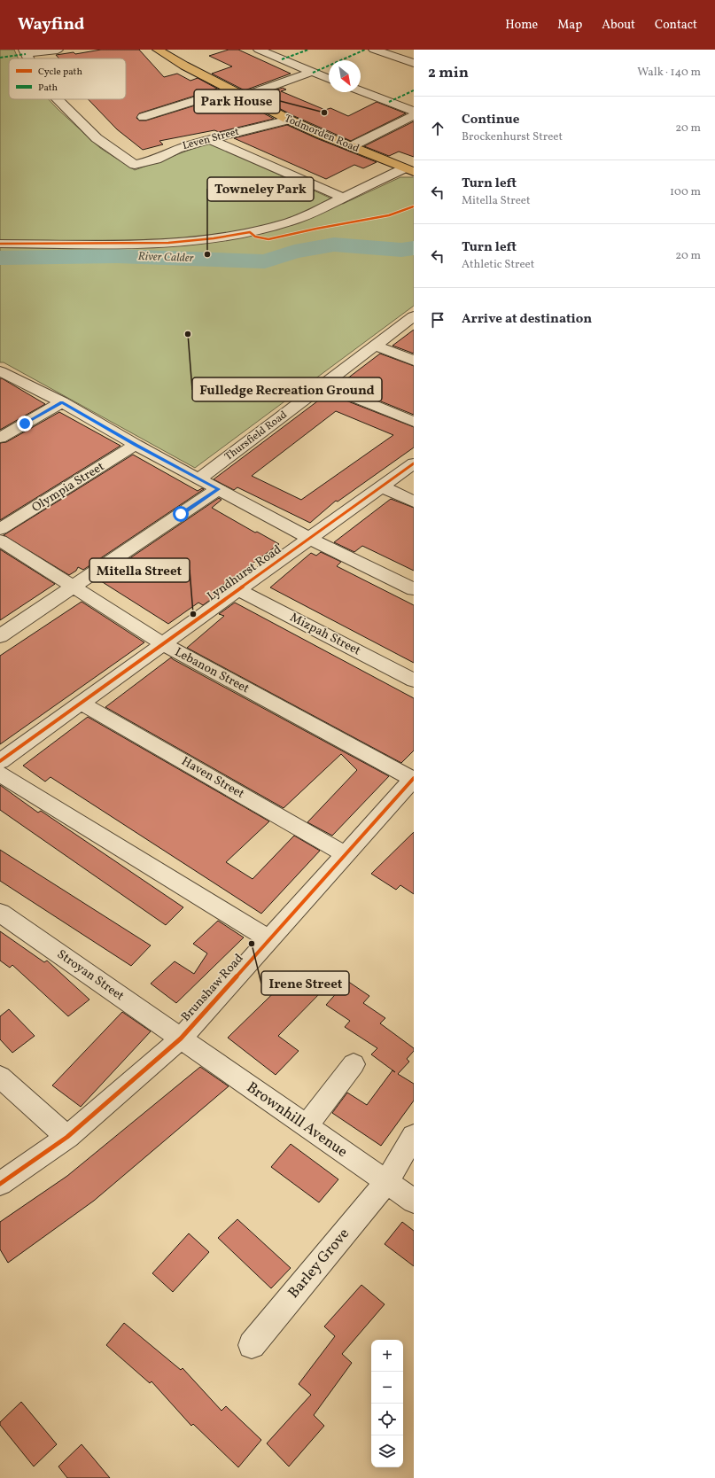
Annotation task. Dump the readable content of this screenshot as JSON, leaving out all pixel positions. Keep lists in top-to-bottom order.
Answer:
{
  "streets": {
    "highway": ["Todmorden Road"],
    "street": [
      "Leven Street",
      "Thursfield Road",
      "Olympia Street",
      "Lyndhurst Road",
      "Mizpah Street",
      "Lebanon Street",
      "Haven Street",
      "Stroyan Street",
      "Brunshaw Road",
      "Brownhill Avenue",
      "Barley Grove"
    ]
  },
  "crossings": [
    ["Todmorden Road", "Leven Street"],
    ["Lyndhurst Road", "Mizpah Street"],
    ["Lyndhurst Road", "Lebanon Street"],
    ["Lyndhurst Road", "Haven Street"],
    ["Lebanon Street", "Brunshaw Road"],
    ["Haven Street", "Brunshaw Road"],
    ["Stroyan Street", "Brunshaw Road"],
    ["Stroyan Street", "Brownhill Avenue"],
    ["Brunshaw Road", "Brownhill Avenue"],
    ["Brownhill Avenue", "Barley Grove"]
  ],
  "water": ["River Calder"],
  "places": [
    "Park House",
    "Towneley Park",
    "Fulledge Recreation Ground",
    "Mitella Street",
    "Irene Street"
  ],
  "legend": ["Cycle path", "Path"],
  "north": "bottom right",
  "page": {
    "header": "Wayfind",
    "nav": [
      "Home",
      "Map",
      "About",
      "Contact"
    ],
    "heading": ["2 min", "Walk · 140 m"],
    "list": [
      ["Continue", "Brockenhurst Street", "20 m"],
      ["Turn left", "Mitella Street", "100 m"],
      ["Turn left", "Athletic Street", "20 m"],
      "Arrive at destination"
    ],
    "map_buttons": ["+", "−"]
  }
}
